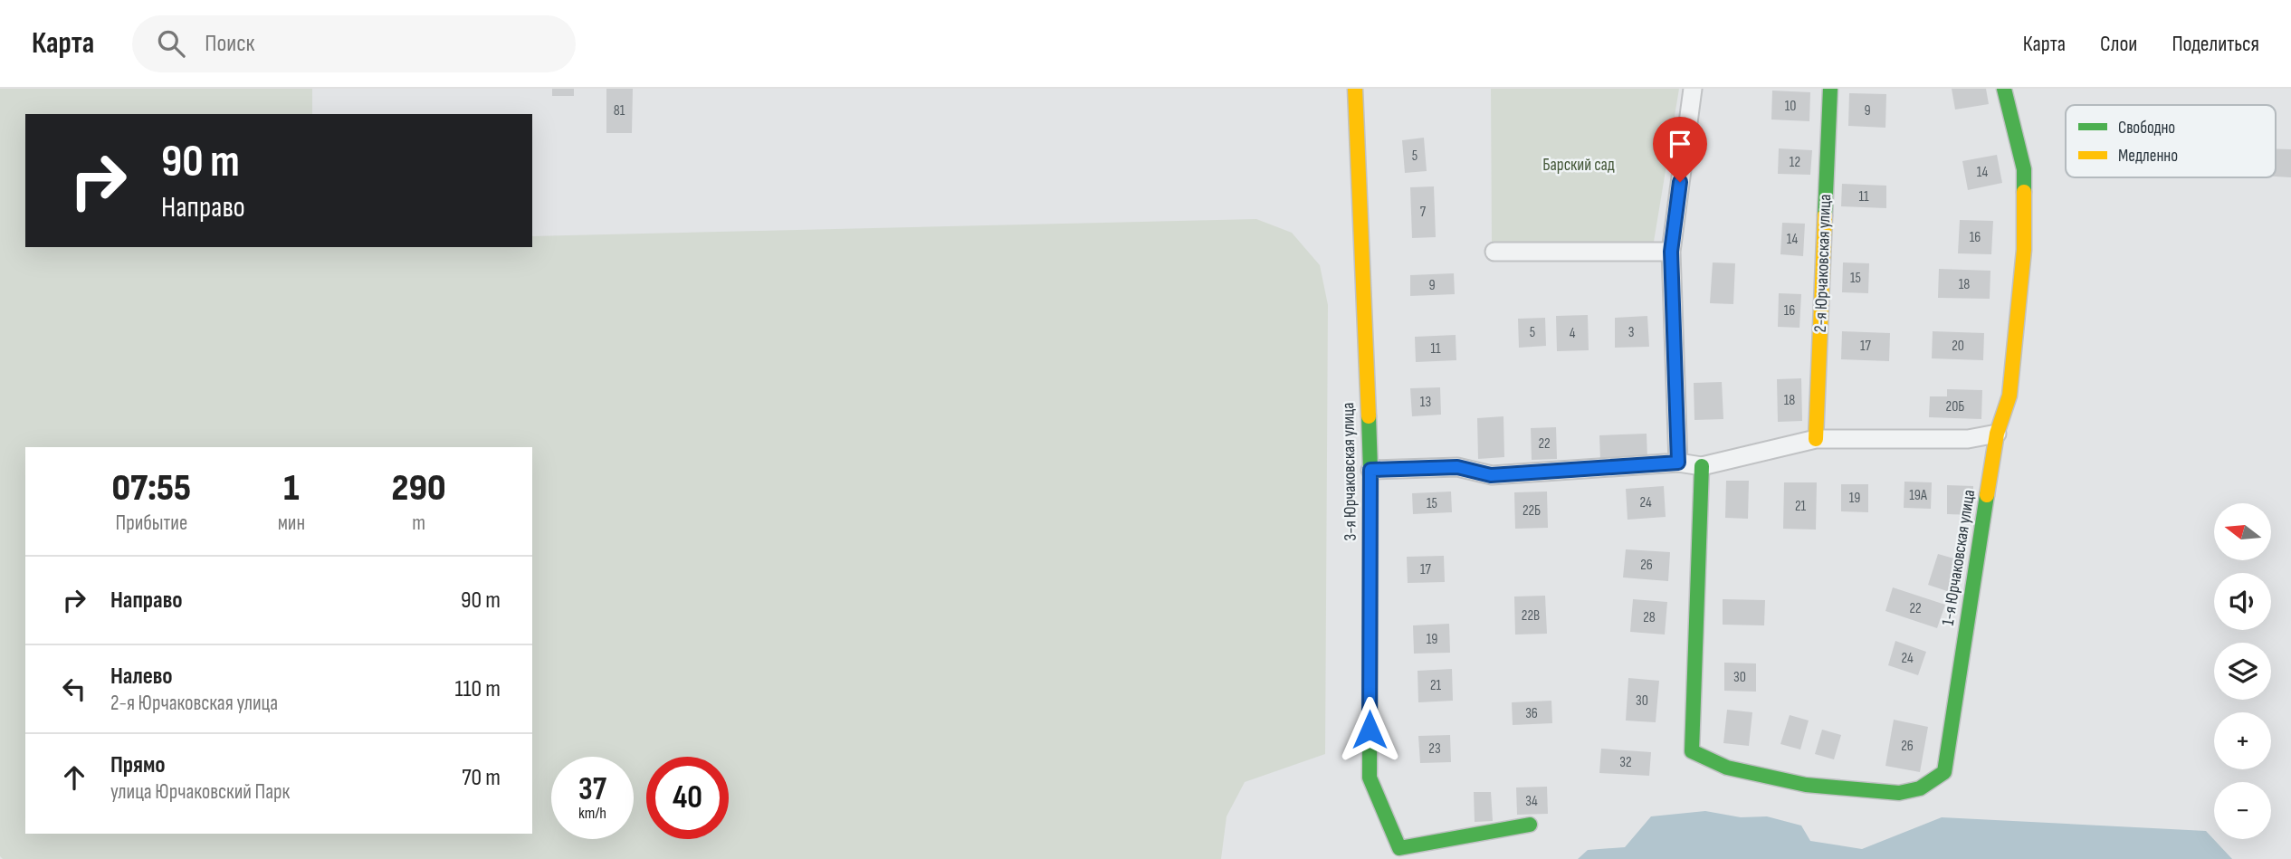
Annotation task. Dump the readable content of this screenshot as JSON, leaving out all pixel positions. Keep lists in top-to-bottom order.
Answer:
{
  "streets": {
    "street": ["2-я Юрчаковская улица", "3-я Юрчаковская улица", "1-я Юрчаковская улица"]
  },
  "parks": ["Барский сад"],
  "house_numbers": [
    "10",
    "81",
    "9",
    "5",
    "12",
    "14",
    "11",
    "7",
    "16",
    "14",
    "15",
    "18",
    "9",
    "16",
    "5",
    "3",
    "4",
    "17",
    "20",
    "11",
    "18",
    "13",
    "20Б",
    "22",
    "19А",
    "19",
    "24",
    "15",
    "21",
    "22Б",
    "26",
    "17",
    "22",
    "22В",
    "28",
    "19",
    "24",
    "30",
    "21",
    "30",
    "36",
    "26",
    "23",
    "32",
    "34"
  ],
  "legend": ["Свободно", "Медленно"],
  "north": "left",
  "page": {
    "header": "Карта",
    "search": "Поиск",
    "nav": ["Карта", "Слои", "Поделиться"],
    "turn": ["90 m", "Направо"],
    "eta": [
      "07:55",
      "Прибытие",
      "1",
      "мин",
      "290",
      "m"
    ],
    "map_buttons": ["+", "−"],
    "list": [
      {
        "name": "Направо",
        "value": "90 m"
      },
      {
        "name": "Налево",
        "note": "2-я Юрчаковская улица",
        "value": "110 m"
      },
      {
        "name": "Прямо",
        "note": "улица Юрчаковский Парк",
        "value": "70 m"
      }
    ],
    "speed": "37 km/h",
    "limit": "40"
  }
}
